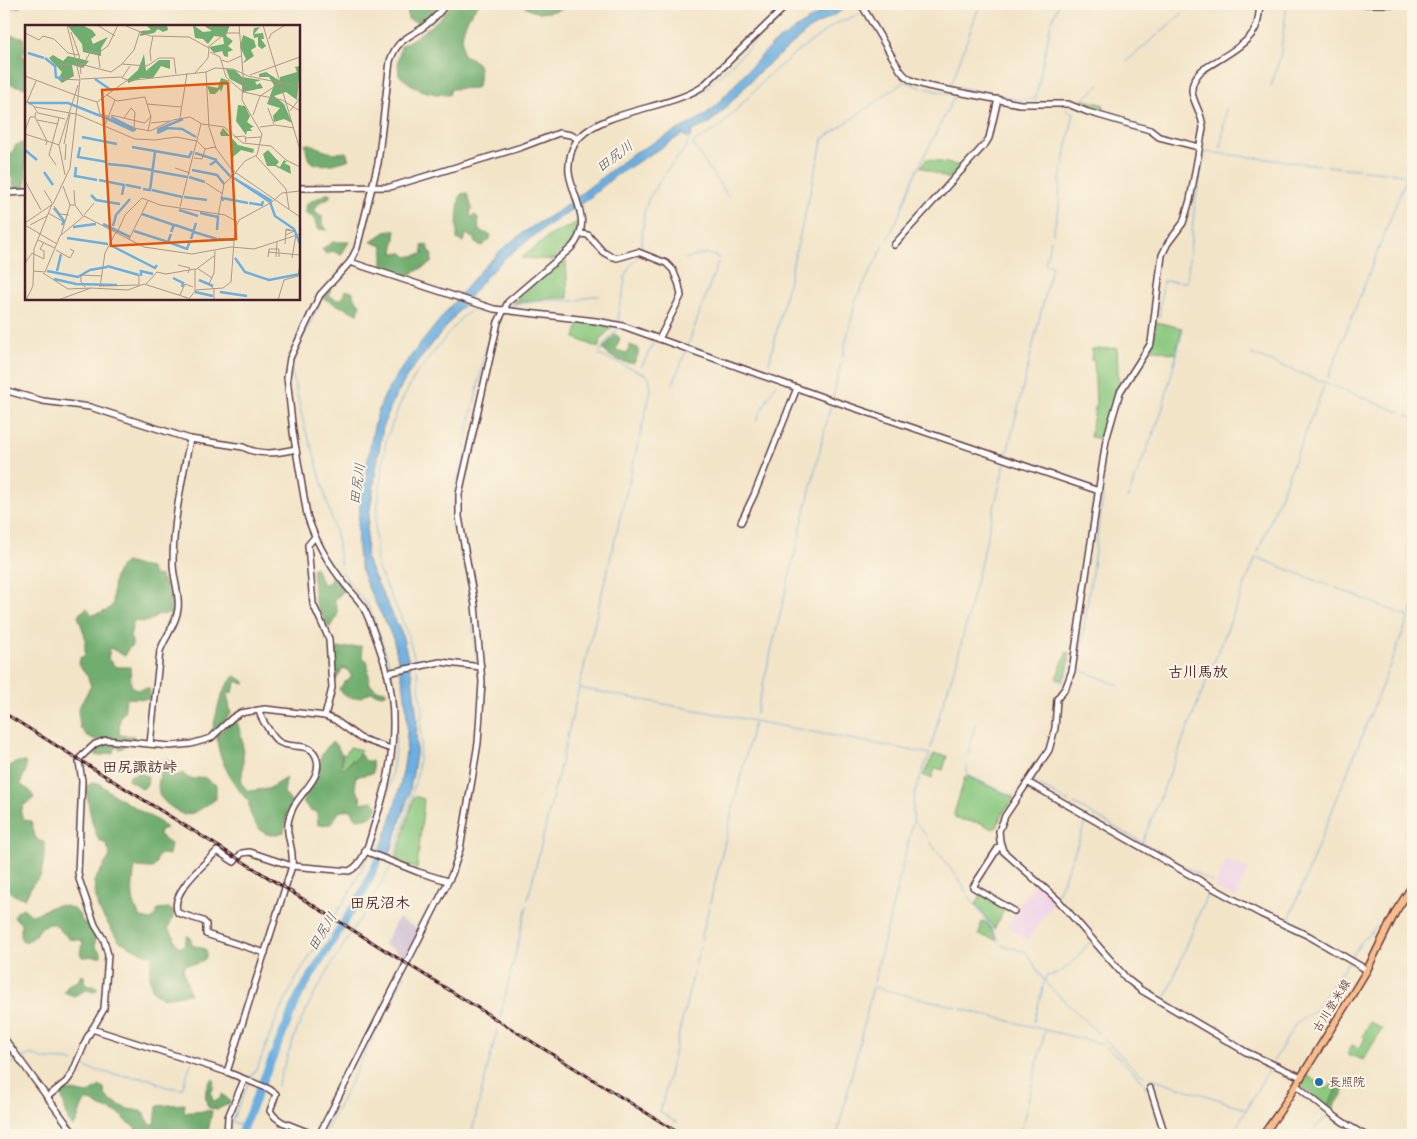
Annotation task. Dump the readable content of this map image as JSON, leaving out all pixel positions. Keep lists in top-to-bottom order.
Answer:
{
  "streets": {
    "main road": ["古川登米線"]
  },
  "districts": ["古川馬放", "田尻諏訪峠", "田尻沼木"],
  "water": ["田尻川"],
  "places": ["長照院"]
}
